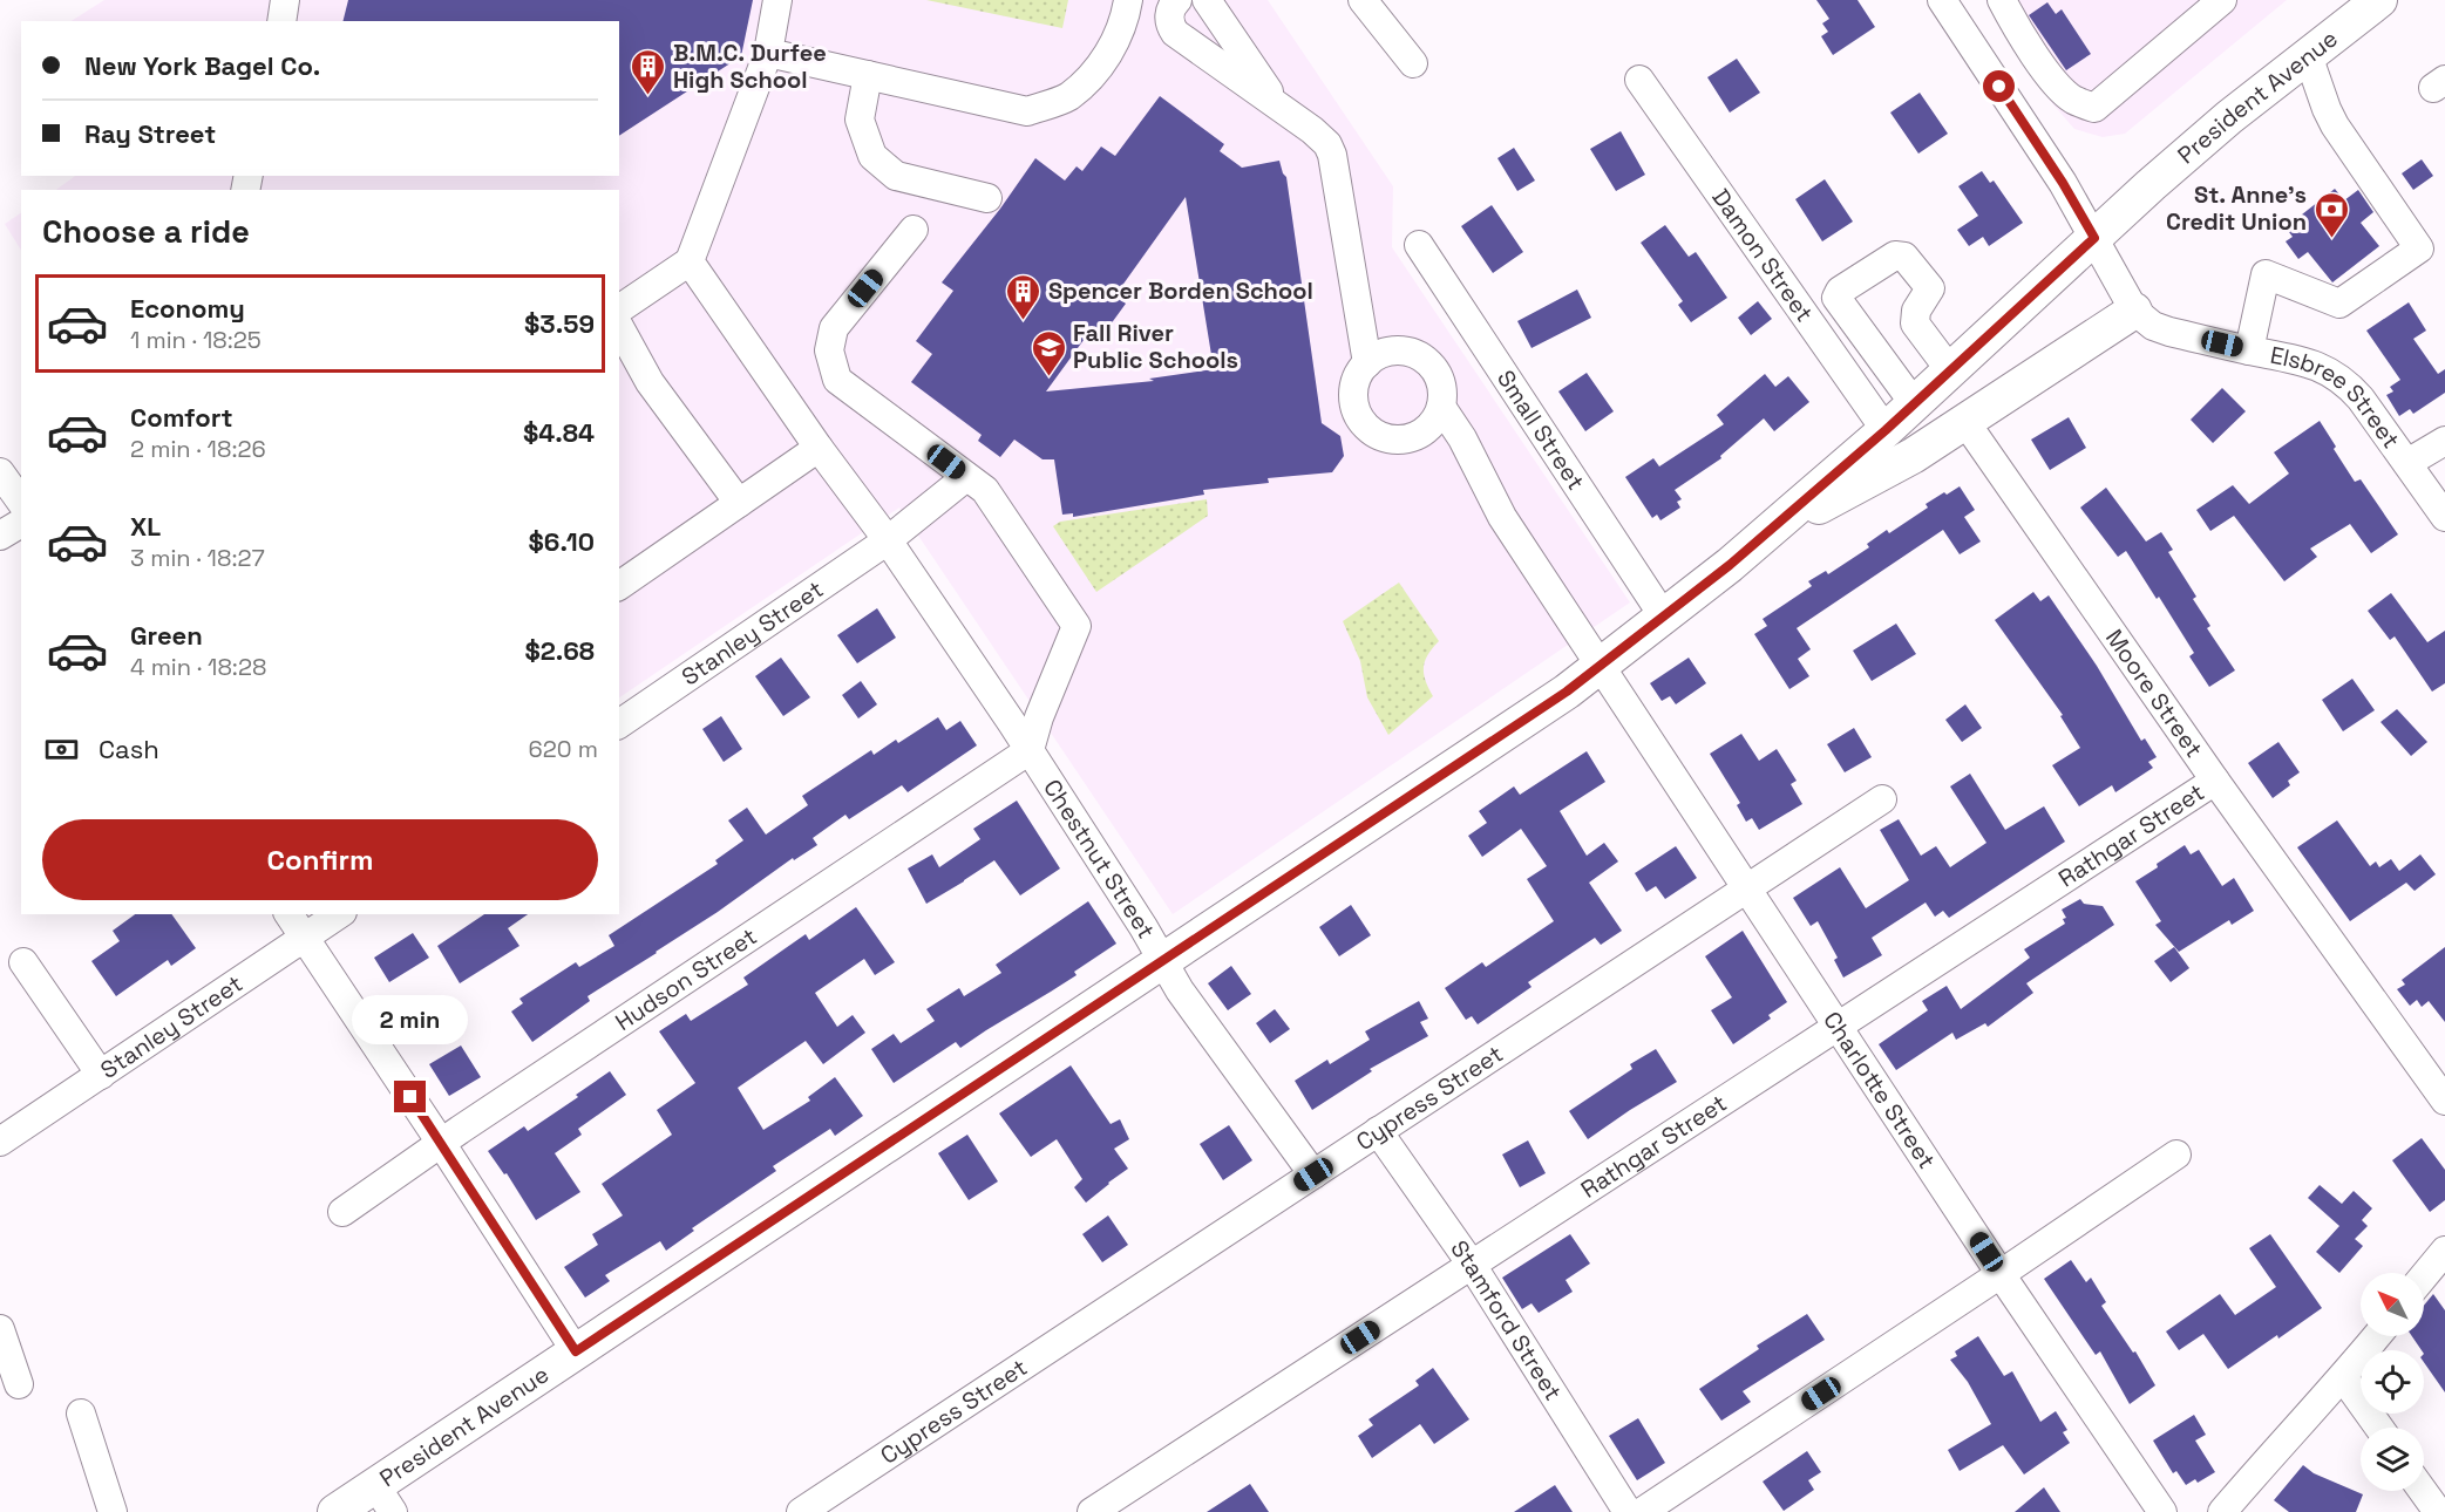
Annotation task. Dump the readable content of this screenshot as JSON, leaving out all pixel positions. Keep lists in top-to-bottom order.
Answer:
{
  "streets": {
    "main road": ["President Avenue"],
    "street": [
      "Damon Street",
      "Elsbree Street",
      "Small Street",
      "Stanley Street",
      "Moore Street",
      "Rathgar Street",
      "Chestnut Street",
      "Hudson Street",
      "Charlotte Street",
      "Cypress Street",
      "Stamford Street"
    ]
  },
  "crossings": [
    ["President Avenue", "Damon Street"],
    ["President Avenue", "Elsbree Street"],
    ["President Avenue", "Small Street"],
    ["President Avenue", "Chestnut Street"],
    ["President Avenue", "Charlotte Street"],
    ["Stanley Street", "Chestnut Street"],
    ["Moore Street", "Rathgar Street"],
    ["Rathgar Street", "Charlotte Street"],
    ["Rathgar Street", "Stamford Street"],
    ["Chestnut Street", "Hudson Street"],
    ["Chestnut Street", "Cypress Street"],
    ["Charlotte Street", "Cypress Street"],
    ["Cypress Street", "Stamford Street"]
  ],
  "places": {
    "building": ["B.M.C. Durfee High School", "Spencer Borden School"],
    "bank": ["St. Anne's Credit Union"],
    "school or university": ["Fall River Public Schools"]
  },
  "north": "top left",
  "page": {
    "banner": ["New York Bagel Co.", "Ray Street"],
    "heading": "Choose a ride",
    "list": [
      {
        "name": "Economy",
        "note": "1 min · 18:25",
        "value": "$3.59"
      },
      {
        "name": "Comfort",
        "note": "2 min · 18:26",
        "value": "$4.84"
      },
      {
        "name": "XL",
        "note": "3 min · 18:27",
        "value": "$6.10"
      },
      {
        "name": "Green",
        "note": "4 min · 18:28",
        "value": "$2.68"
      }
    ],
    "pay": ["Cash", "620 m"],
    "buttons": "Confirm",
    "bubble": "2 min"
  }
}
